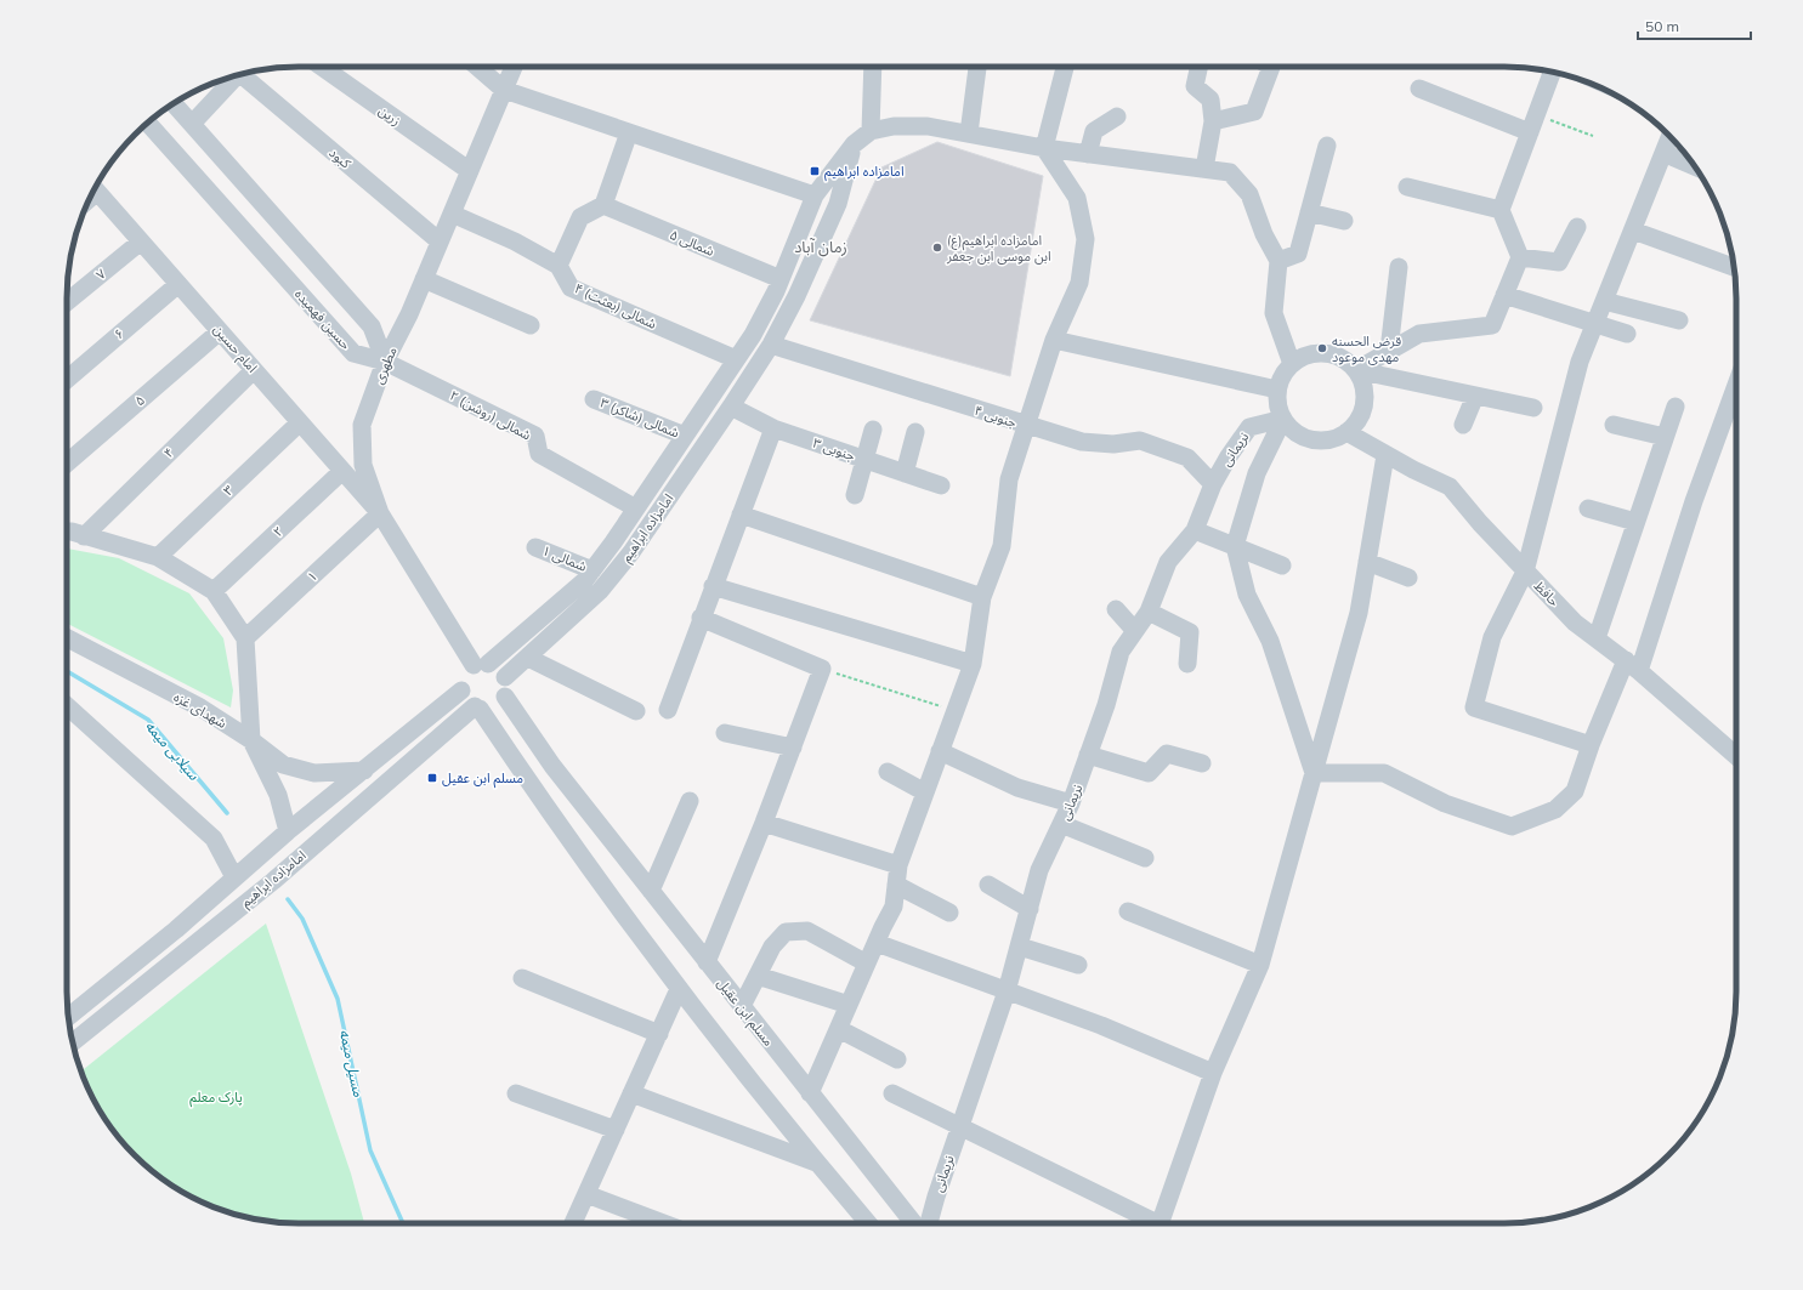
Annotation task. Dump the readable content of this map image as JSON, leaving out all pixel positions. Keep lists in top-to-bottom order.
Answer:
{
  "streets": {
    "street": [
      "زرین",
      "کبود",
      "۵ شمالی",
      "۷",
      "۴ شمالی (بعثت)",
      "حسین فهمیده",
      "۶",
      "امام حسین",
      "مطهری",
      "۵",
      "۲ شمالی (روشن)",
      "۴ جنوبی",
      "۳ شمالی (شاکر)",
      "۳ جنوبی",
      "نریمانی",
      "۴",
      "۳",
      "امامزاده ابراهیم",
      "۲",
      "۱ شمالی",
      "۱",
      "حافظ",
      "شهدای غزه",
      "مسلم ابن عقیل"
    ]
  },
  "crossings": [
    ["زرین", "مطهری"],
    ["کبود", "مطهری"],
    ["۵ شمالی", "امامزاده ابراهیم"],
    ["۷", "امام حسین"],
    ["۴ شمالی (بعثت)", "امامزاده ابراهیم"],
    ["حسین فهمیده", "مطهری"],
    ["حسین فهمیده", "۲ شمالی (روشن)"],
    ["۶", "امام حسین"],
    ["امام حسین", "مطهری"],
    ["امام حسین", "۵"],
    ["امام حسین", "۴"],
    ["امام حسین", "۳"],
    ["امام حسین", "۲"],
    ["امام حسین", "۱"],
    ["مطهری", "۲ شمالی (روشن)"],
    ["مطهری", "امامزاده ابراهیم"],
    ["مطهری", "۱"],
    ["مطهری", "مسلم ابن عقیل"],
    ["۲ شمالی (روشن)", "امامزاده ابراهیم"],
    ["۴ جنوبی", "نریمانی"],
    ["۴ جنوبی", "امامزاده ابراهیم"],
    ["۳ شمالی (شاکر)", "امامزاده ابراهیم"],
    ["۳ جنوبی", "امامزاده ابراهیم"],
    ["نریمانی", "حافظ"],
    ["امامزاده ابراهیم", "۱ شمالی"],
    ["امامزاده ابراهیم", "شهدای غزه"],
    ["امامزاده ابراهیم", "مسلم ابن عقیل"]
  ],
  "districts": ["زمان آباد"],
  "water": ["سیلابی میمه", "مسیل میمه"],
  "parks": ["پارک معلم"],
  "places": {
    "transit": ["امامزاده ابراهیم", "مسلم ابن عقیل"],
    "other": ["(ع)امامزاده ابراهیم ابن موسی ابن جعفر", "قرض الحسنه مهدی موعود"]
  },
  "scale_bar": "50 m"
}
